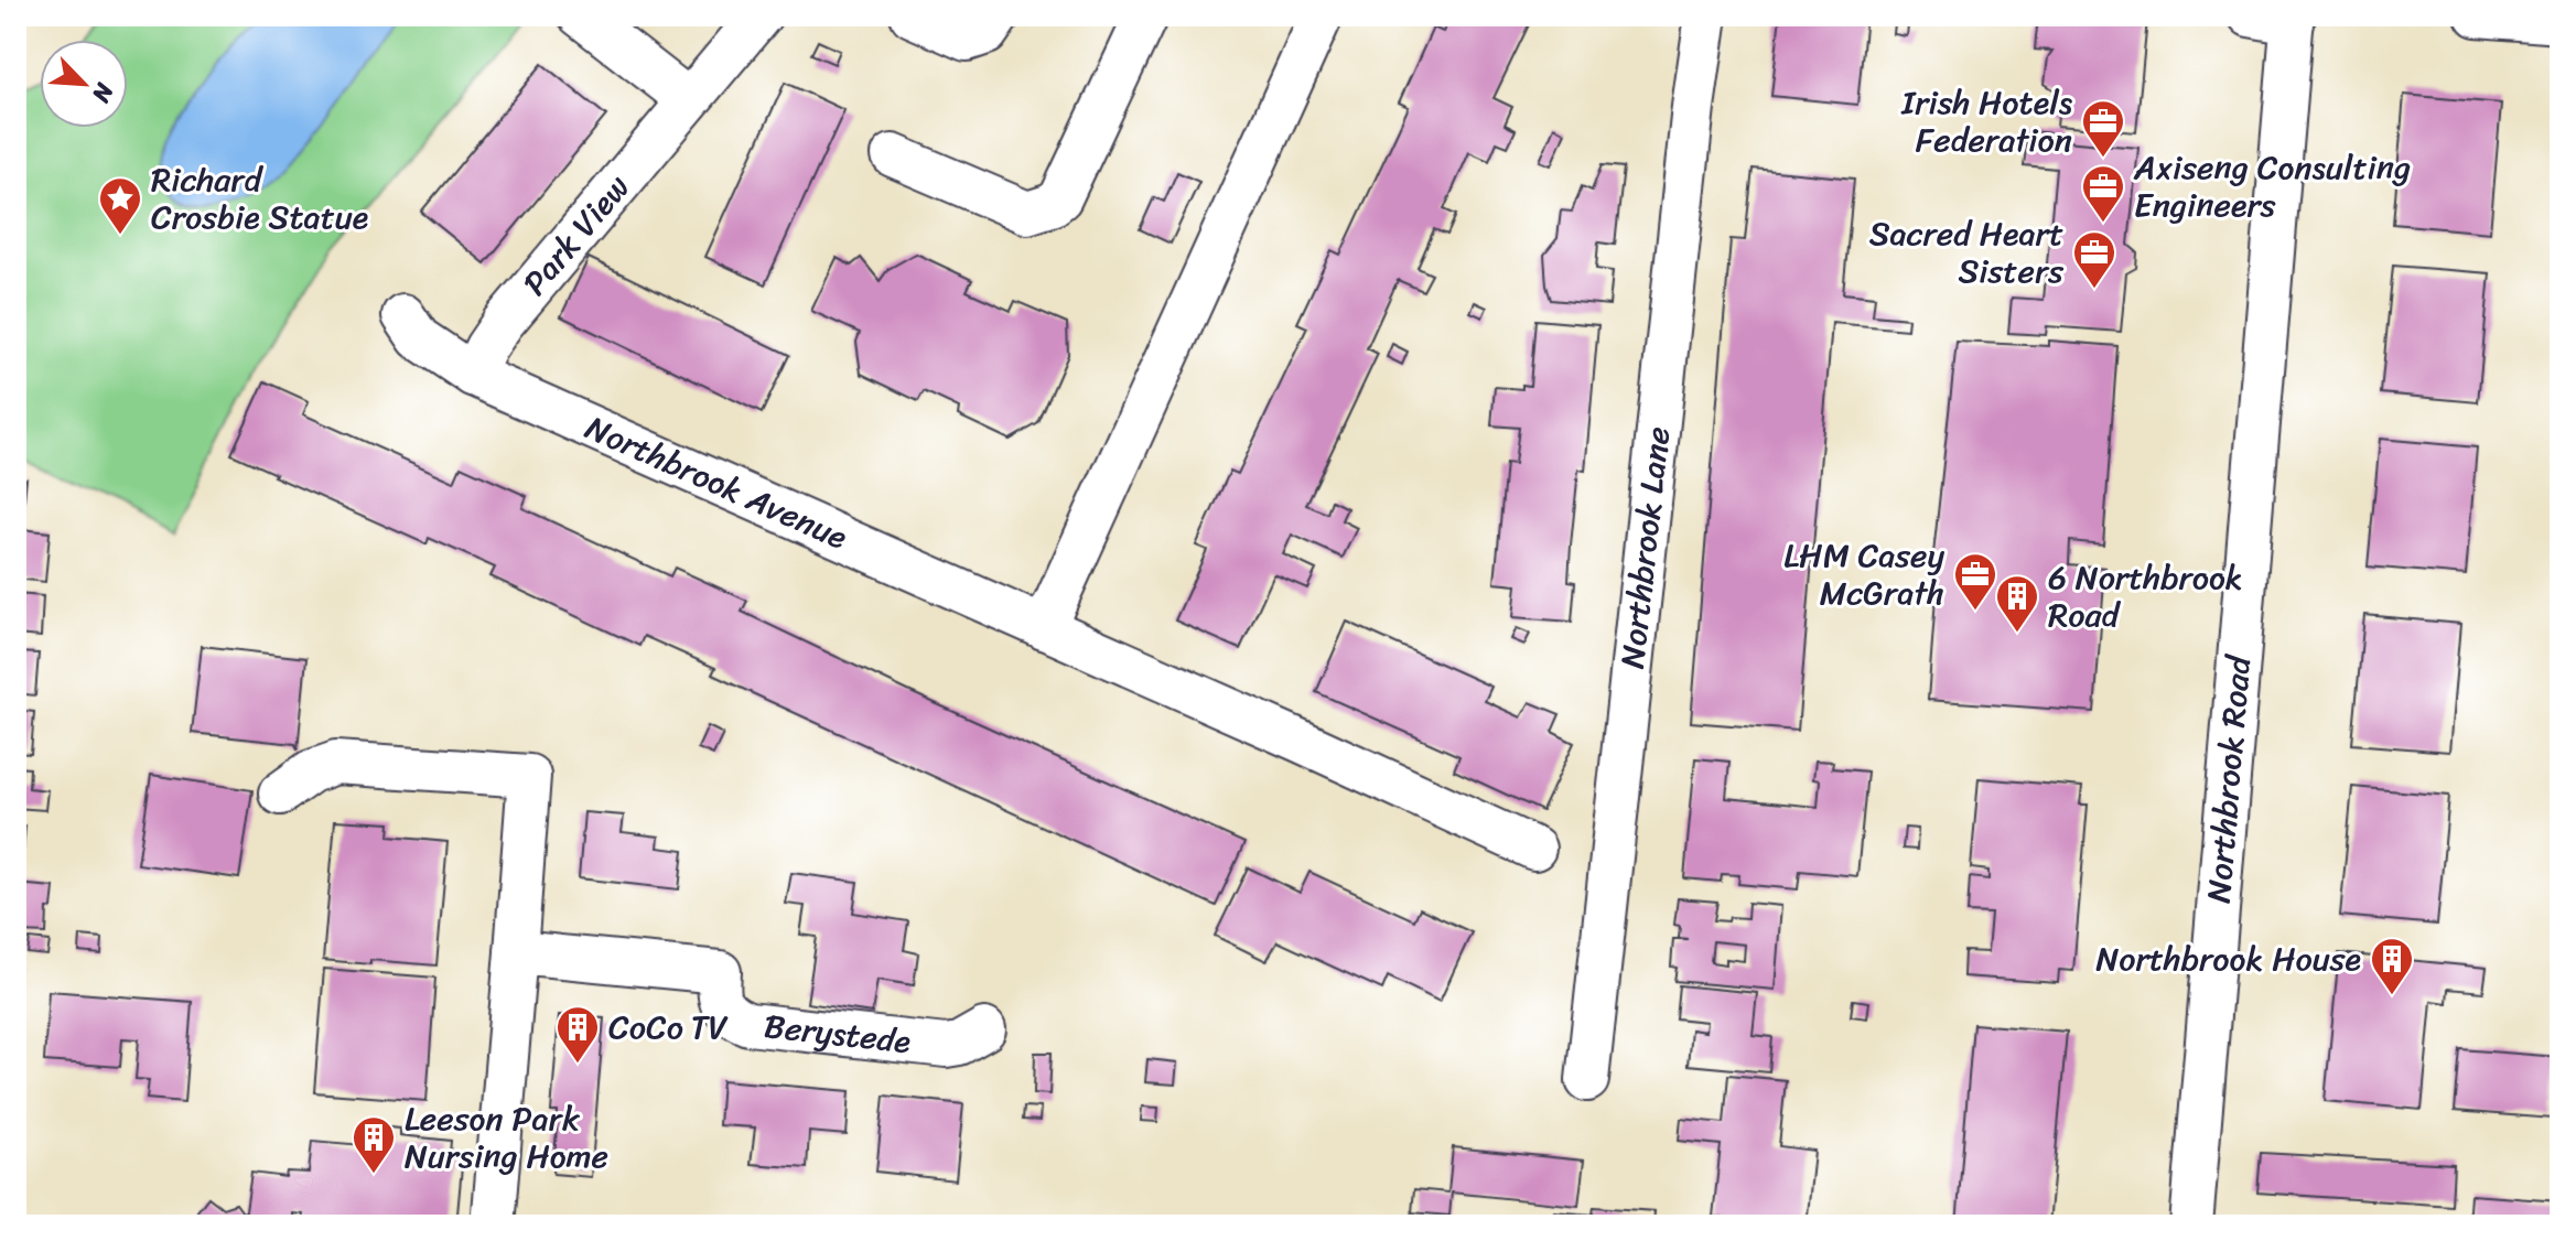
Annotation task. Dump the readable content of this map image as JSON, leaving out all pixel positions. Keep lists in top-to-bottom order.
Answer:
{
  "streets": {
    "street": [
      "Park View",
      "Northbrook Avenue",
      "Northbrook Lane",
      "Northbrook Road",
      "Berystede"
    ]
  },
  "crossings": [
    ["Park View", "Northbrook Avenue"]
  ],
  "places": {
    "office": [
      "Irish Hotels Federation",
      "Axiseng Consulting Engineers",
      "Sacred Heart Sisters",
      "LHM Casey McGrath"
    ],
    "place": ["Richard Crosbie Statue"],
    "building": [
      "6 Northbrook Road",
      "Northbrook House",
      "CoCo TV",
      "Leeson Park Nursing Home"
    ]
  },
  "north": "bottom right"
}
